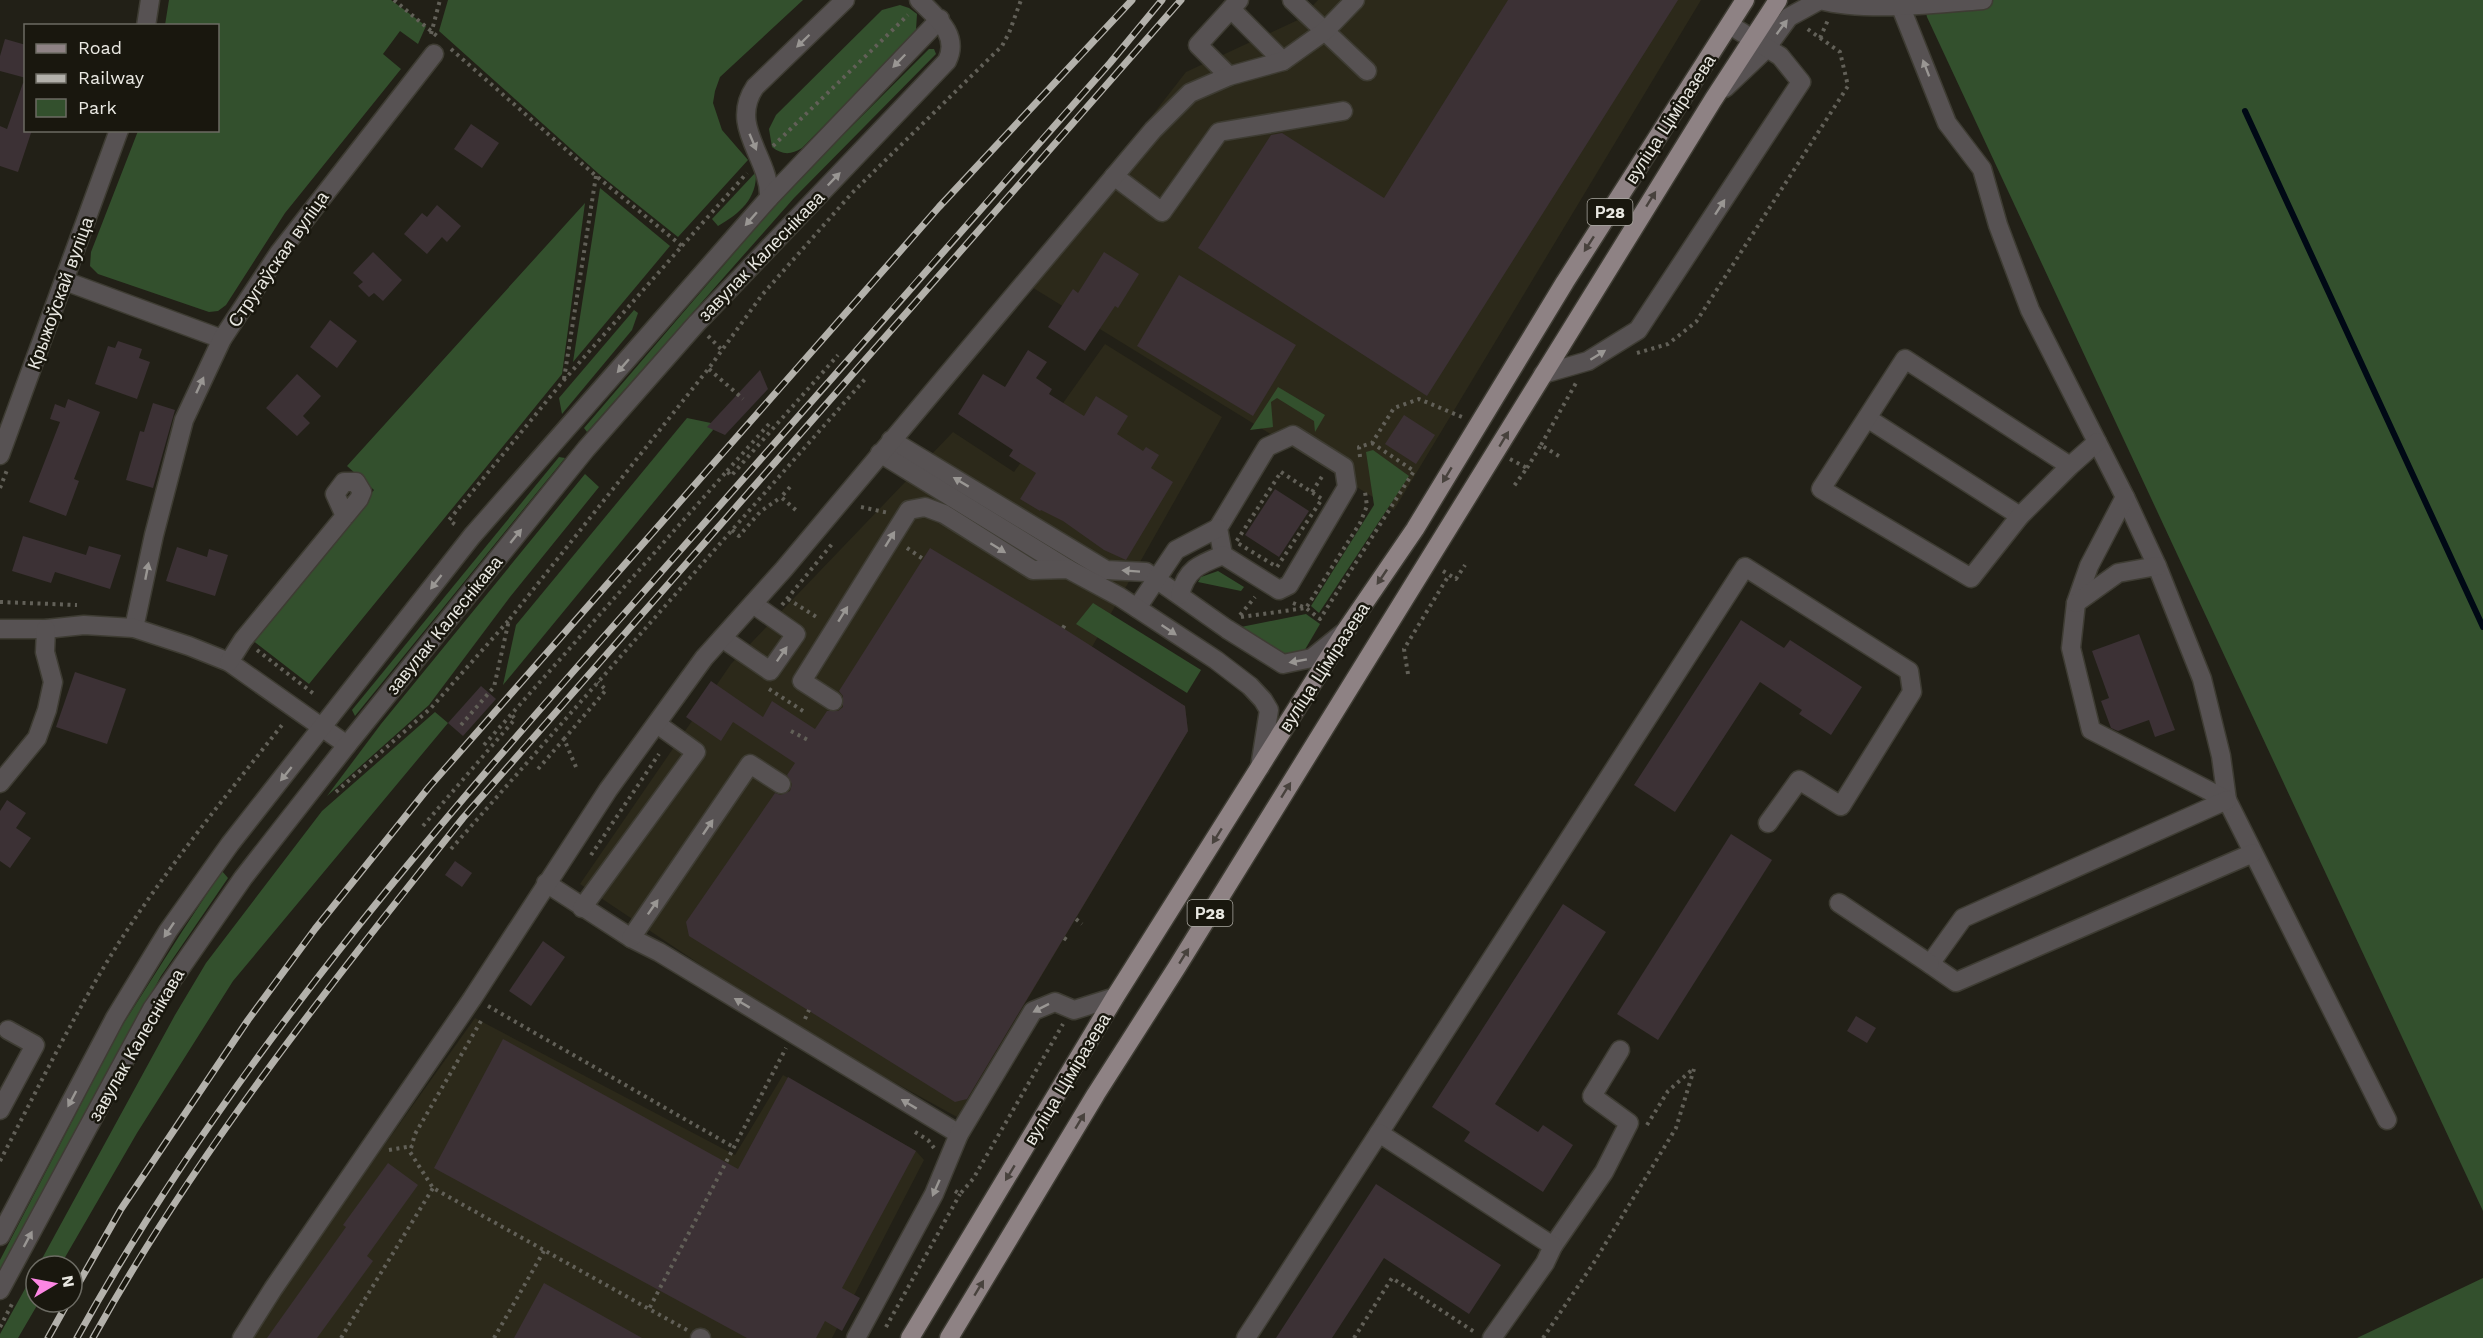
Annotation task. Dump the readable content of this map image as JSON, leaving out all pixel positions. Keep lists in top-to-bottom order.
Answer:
{
  "streets": {
    "main road": ["вуліца Ціміразева", "Р28"],
    "street": ["завулак Калеснікава", "Стругаўская вуліца", "Крыжоўскай вуліца"]
  },
  "legend": ["Road", "Railway", "Park"],
  "north": "right"
}
